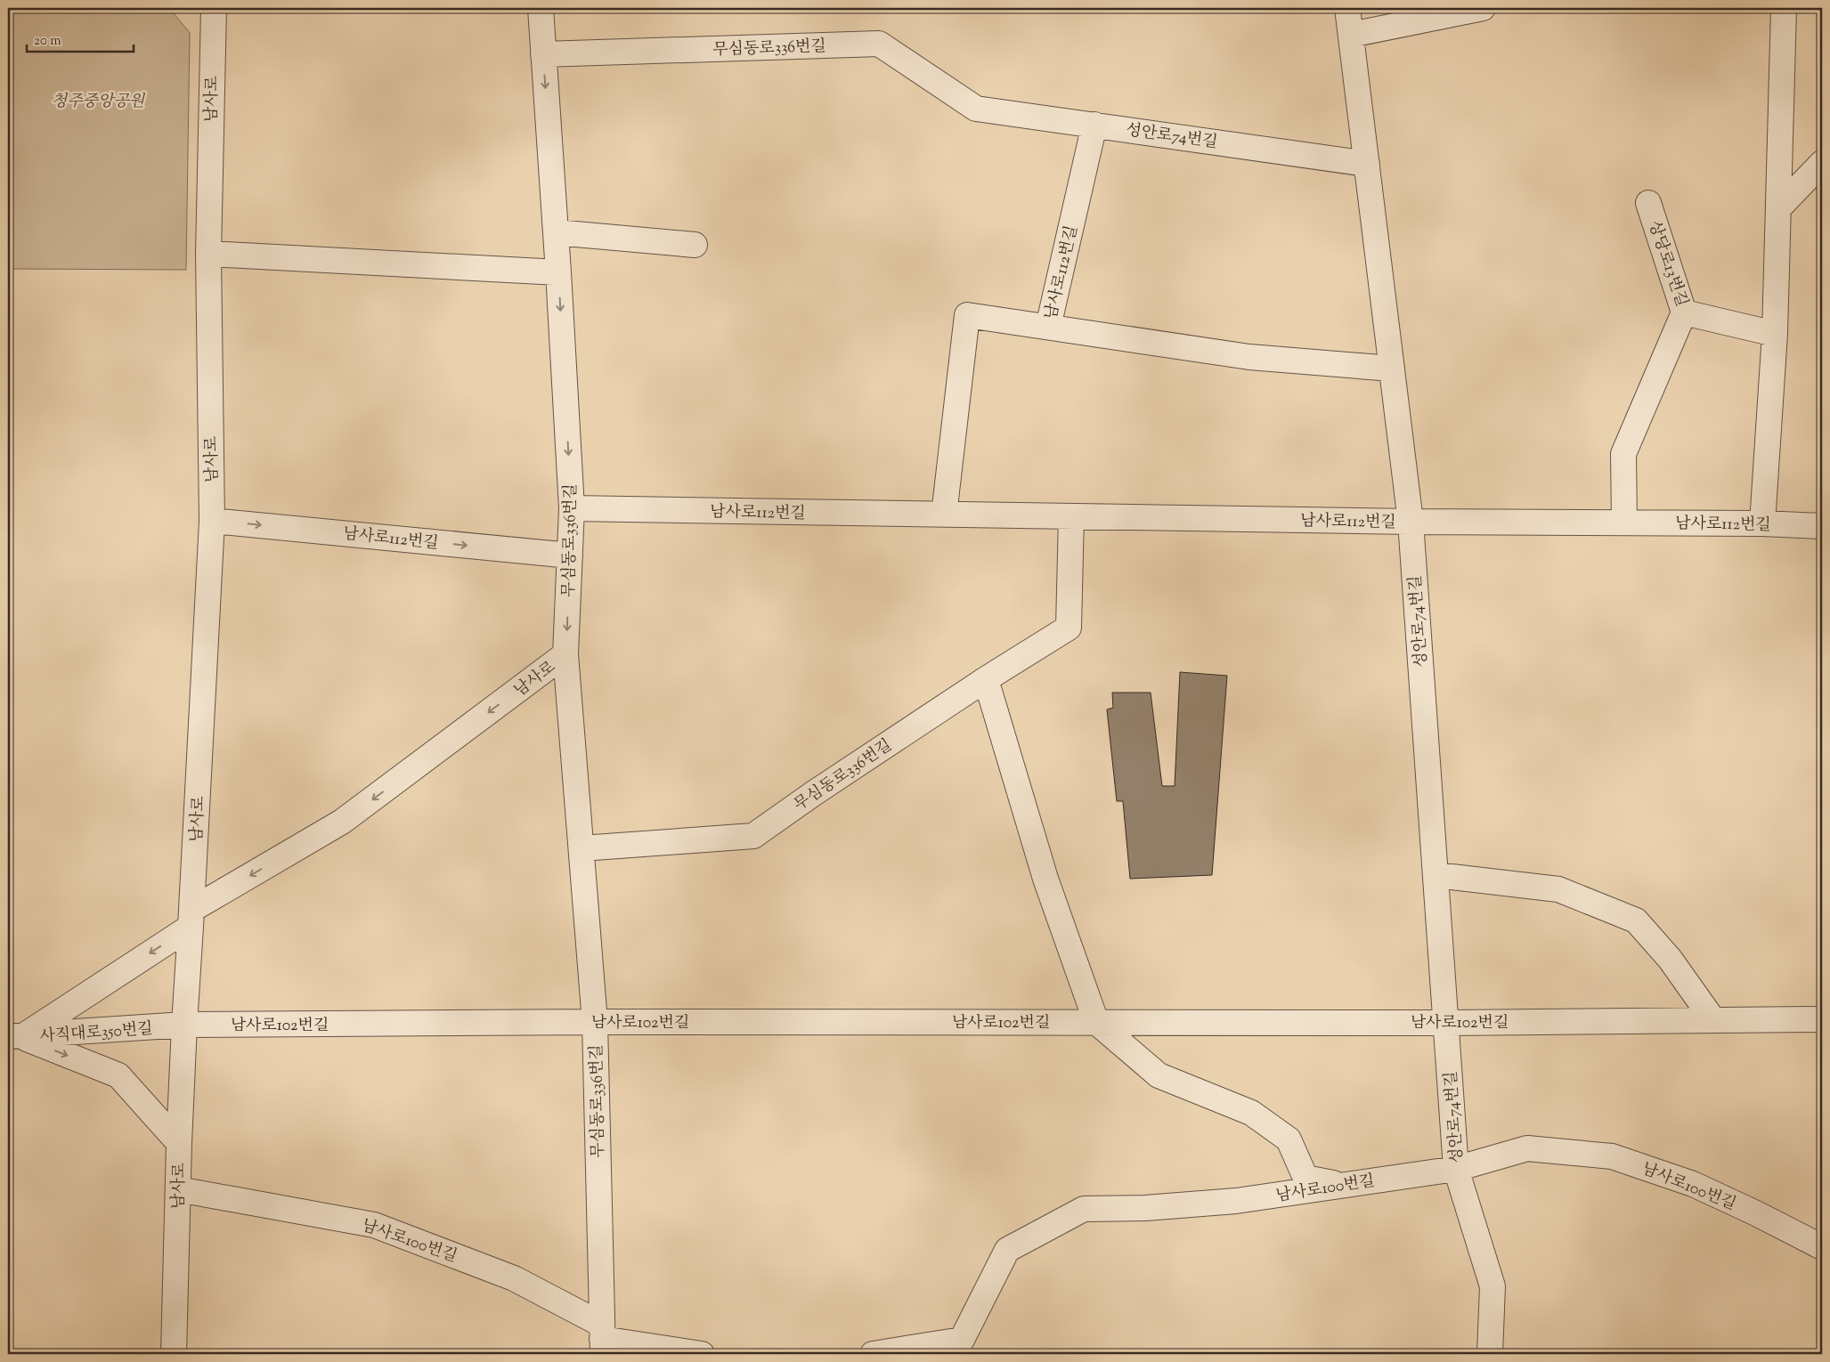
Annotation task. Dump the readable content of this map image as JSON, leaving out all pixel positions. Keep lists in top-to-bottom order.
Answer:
{
  "streets": {
    "street": [
      "무심동로336번길",
      "남사로",
      "성안로74번길",
      "상당로13번길",
      "남사로112번길",
      "남사로102번길",
      "사직대로350번길",
      "남사로100번길"
    ]
  },
  "crossings": [
    ["무심동로336번길", "남사로"],
    ["무심동로336번길", "성안로74번길"],
    ["무심동로336번길", "남사로112번길"],
    ["무심동로336번길", "남사로102번길"],
    ["무심동로336번길", "남사로100번길"],
    ["남사로", "남사로112번길"],
    ["남사로", "남사로102번길"],
    ["남사로", "사직대로350번길"],
    ["남사로", "남사로100번길"],
    ["성안로74번길", "남사로112번길"],
    ["성안로74번길", "남사로102번길"],
    ["성안로74번길", "남사로100번길"],
    ["남사로102번길", "사직대로350번길"]
  ],
  "parks": ["청주중앙공원"],
  "scale_bar": "20 m"
}
